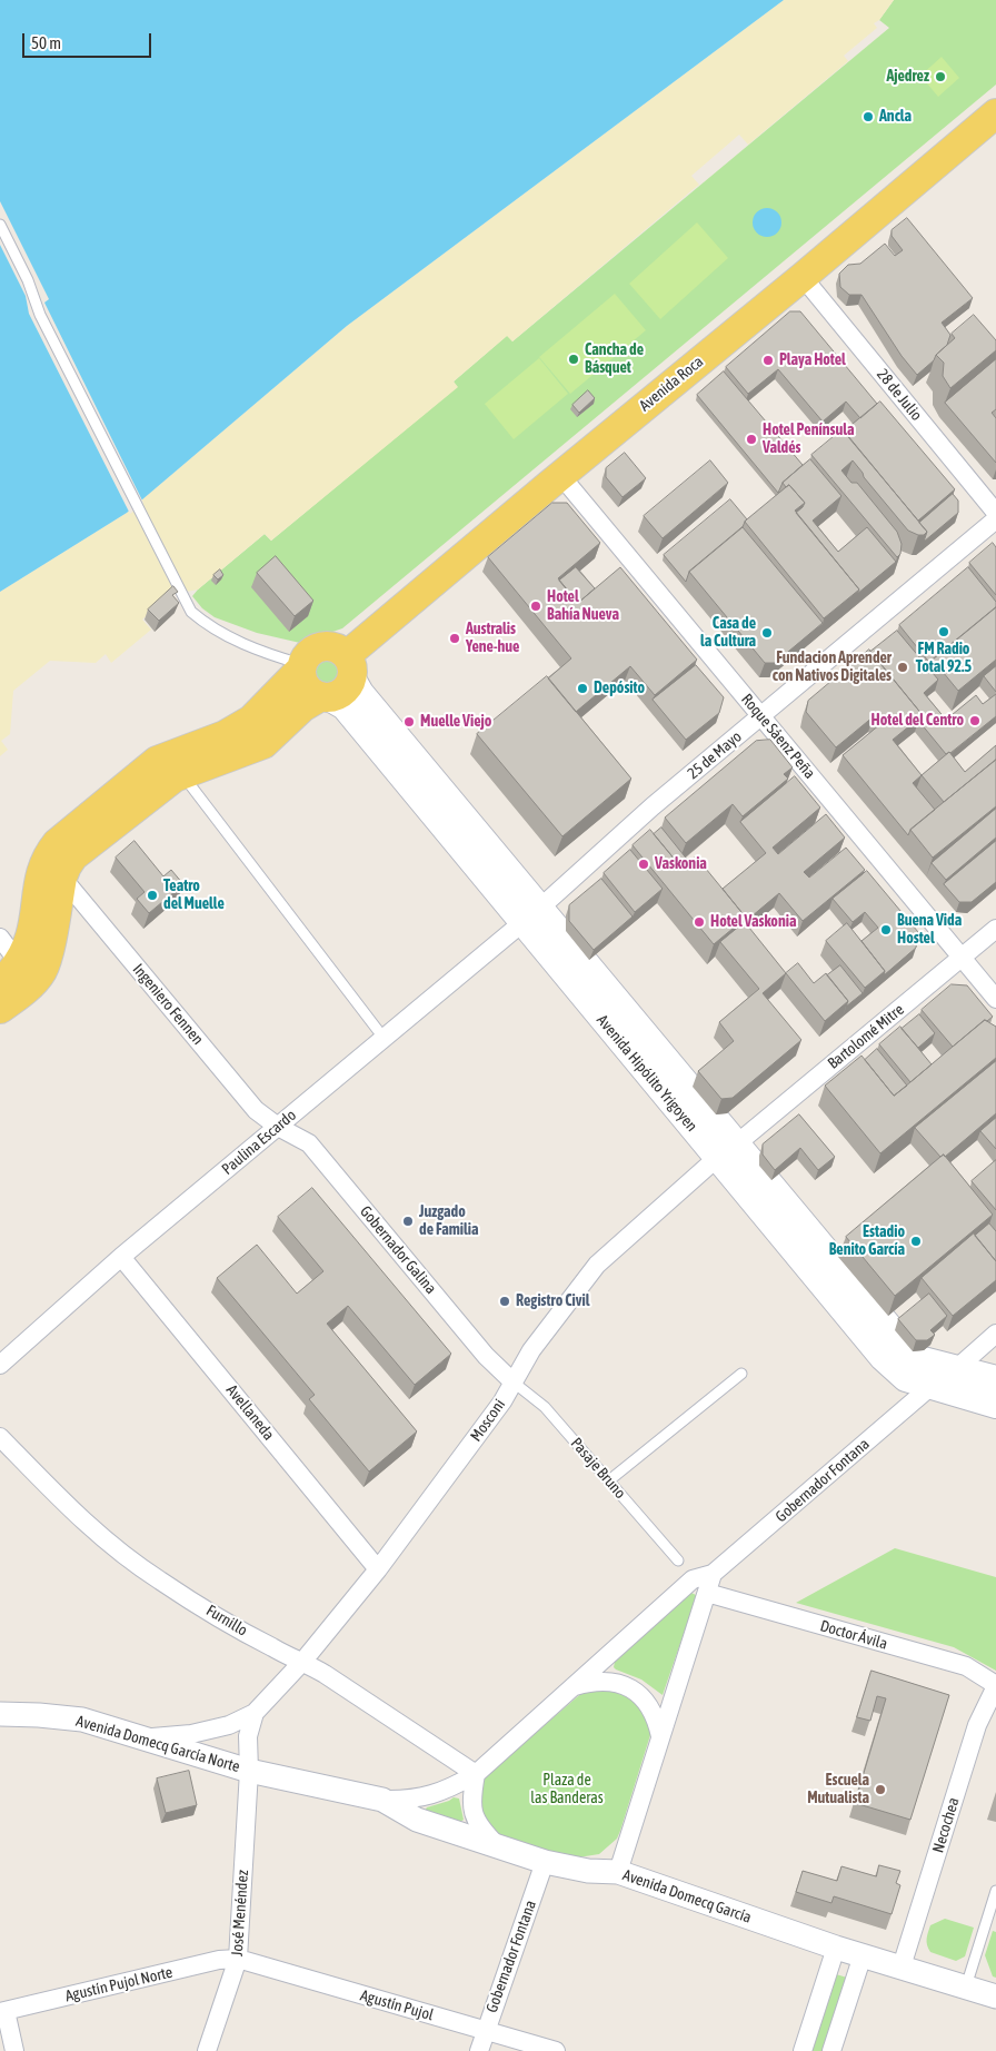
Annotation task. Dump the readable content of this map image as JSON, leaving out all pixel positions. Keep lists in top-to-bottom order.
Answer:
{
  "streets": {
    "main road": ["Avenida Roca", "Avenida Hipólito Yrigoyen"],
    "street": [
      "28 de Julio",
      "Roque Sáenz Peña",
      "25 de Mayo",
      "Ingeniero Fennen",
      "Bartolomé Mitre",
      "Paulina Escardo",
      "Gobernador Galina",
      "Avellaneda",
      "Mosconi",
      "Gobernador Fontana",
      "Furnillo",
      "Doctor Ávila",
      "Avenida Domecq García Norte",
      "Necochea",
      "Avenida Domecq García",
      "José Menéndez",
      "Agustín Pujol Norte",
      "Agustín Pujol"
    ],
    "lane": ["Pasaje Bruno"]
  },
  "crossings": [
    ["Avenida Roca", "28 de Julio"],
    ["Avenida Roca", "Roque Sáenz Peña"],
    ["Avenida Roca", "Ingeniero Fennen"],
    ["Avenida Roca", "Avenida Hipólito Yrigoyen"],
    ["Roque Sáenz Peña", "25 de Mayo"],
    ["Roque Sáenz Peña", "Bartolomé Mitre"],
    ["25 de Mayo", "Avenida Hipólito Yrigoyen"],
    ["25 de Mayo", "Paulina Escardo"],
    ["Ingeniero Fennen", "Paulina Escardo"],
    ["Ingeniero Fennen", "Gobernador Galina"],
    ["Bartolomé Mitre", "Avenida Hipólito Yrigoyen"],
    ["Bartolomé Mitre", "Mosconi"],
    ["Avenida Hipólito Yrigoyen", "Paulina Escardo"],
    ["Avenida Hipólito Yrigoyen", "Mosconi"],
    ["Avenida Hipólito Yrigoyen", "Gobernador Fontana"],
    ["Paulina Escardo", "Gobernador Galina"],
    ["Paulina Escardo", "Avellaneda"],
    ["Gobernador Galina", "Mosconi"],
    ["Gobernador Galina", "Pasaje Bruno"],
    ["Avellaneda", "Mosconi"],
    ["Mosconi", "Pasaje Bruno"],
    ["Mosconi", "Furnillo"],
    ["Mosconi", "Avenida Domecq García Norte"],
    ["Mosconi", "Avenida Domecq García"],
    ["Mosconi", "José Menéndez"],
    ["Gobernador Fontana", "Furnillo"],
    ["Gobernador Fontana", "Avenida Domecq García"],
    ["Gobernador Fontana", "Agustín Pujol"],
    ["Furnillo", "Avenida Domecq García"],
    ["Doctor Ávila", "Necochea"],
    ["Avenida Domecq García Norte", "Avenida Domecq García"],
    ["Avenida Domecq García Norte", "José Menéndez"],
    ["Necochea", "Avenida Domecq García"],
    ["Avenida Domecq García", "José Menéndez"],
    ["José Menéndez", "Agustín Pujol Norte"],
    ["José Menéndez", "Agustín Pujol"],
    ["Agustín Pujol Norte", "Agustín Pujol"]
  ],
  "parks": ["Plaza de las Banderas"],
  "places": [
    "Ajedrez",
    "Ancla",
    "Cancha de Básquet",
    "Playa Hotel",
    "Hotel Península Valdés",
    "Hotel Bahía Nueva",
    "FM Radio Total 92.5",
    "Casa de la Cultura",
    "Australis Yene-hue",
    "Fundacion Aprender con Nativos Digitales",
    "Depósito",
    "Hotel del Centro",
    "Muelle Viejo",
    "Vaskonia",
    "Teatro del Muelle",
    "Hotel Vaskonia",
    "Buena Vida Hostel",
    "Juzgado de Familia",
    "Estadio Benito García",
    "Registro Civil",
    "Escuela Mutualista"
  ],
  "scale_bar": "50 m"
}
